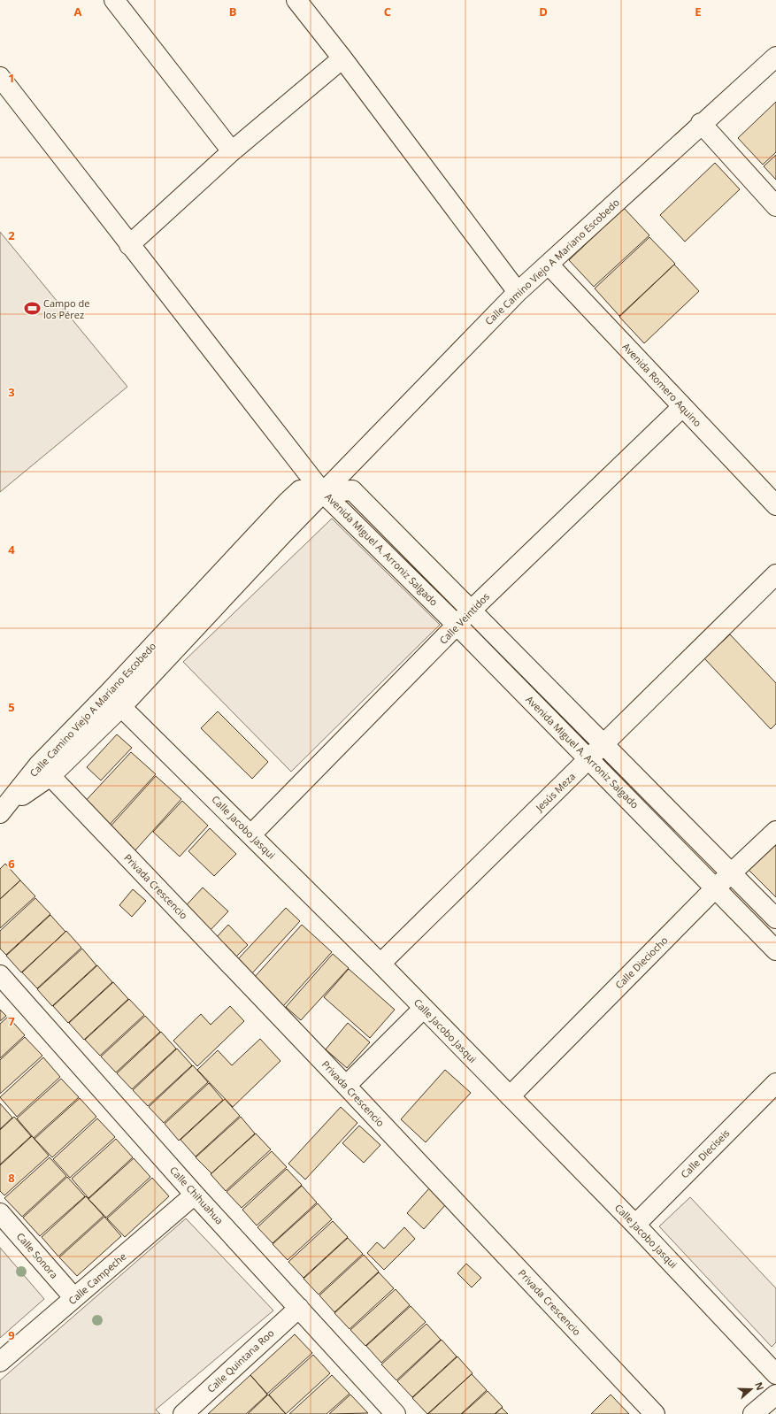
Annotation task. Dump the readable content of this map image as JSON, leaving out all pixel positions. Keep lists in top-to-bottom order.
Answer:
{
  "streets": {
    "street": [
      "Calle Camino Viejo A Mariano Escobedo",
      "Avenida Romero Aquino",
      "Avenida Miguel A. Arroniz Salgado",
      "Calle Veintidos",
      "Jesús Meza",
      "Calle Jacobo Jasqui",
      "Privada Crescencio",
      "Calle Dieciocho",
      "Calle Dieciseis",
      "Calle Chihuahua",
      "Calle Sonora",
      "Calle Campeche",
      "Calle Quintana Roo"
    ]
  },
  "crossings": [
    ["Calle Camino Viejo A Mariano Escobedo", "Avenida Romero Aquino"],
    ["Calle Camino Viejo A Mariano Escobedo", "Avenida Miguel A. Arroniz Salgado"],
    ["Calle Camino Viejo A Mariano Escobedo", "Calle Jacobo Jasqui"],
    ["Calle Camino Viejo A Mariano Escobedo", "Privada Crescencio"],
    ["Avenida Romero Aquino", "Calle Veintidos"],
    ["Avenida Miguel A. Arroniz Salgado", "Calle Veintidos"],
    ["Avenida Miguel A. Arroniz Salgado", "Jesús Meza"],
    ["Avenida Miguel A. Arroniz Salgado", "Calle Dieciocho"],
    ["Calle Veintidos", "Calle Jacobo Jasqui"],
    ["Jesús Meza", "Calle Jacobo Jasqui"],
    ["Calle Jacobo Jasqui", "Calle Dieciocho"],
    ["Calle Jacobo Jasqui", "Calle Dieciseis"],
    ["Calle Chihuahua", "Calle Campeche"],
    ["Calle Chihuahua", "Calle Quintana Roo"],
    ["Calle Sonora", "Calle Campeche"]
  ],
  "places": {
    "sports": ["Campo de los Pérez"]
  },
  "north": "right",
  "grid": {
    "columns": [
      "A",
      "B",
      "C",
      "D",
      "E"
    ],
    "rows": [
      "1",
      "2",
      "3",
      "4",
      "5",
      "6",
      "7",
      "8",
      "9"
    ]
  }
}
